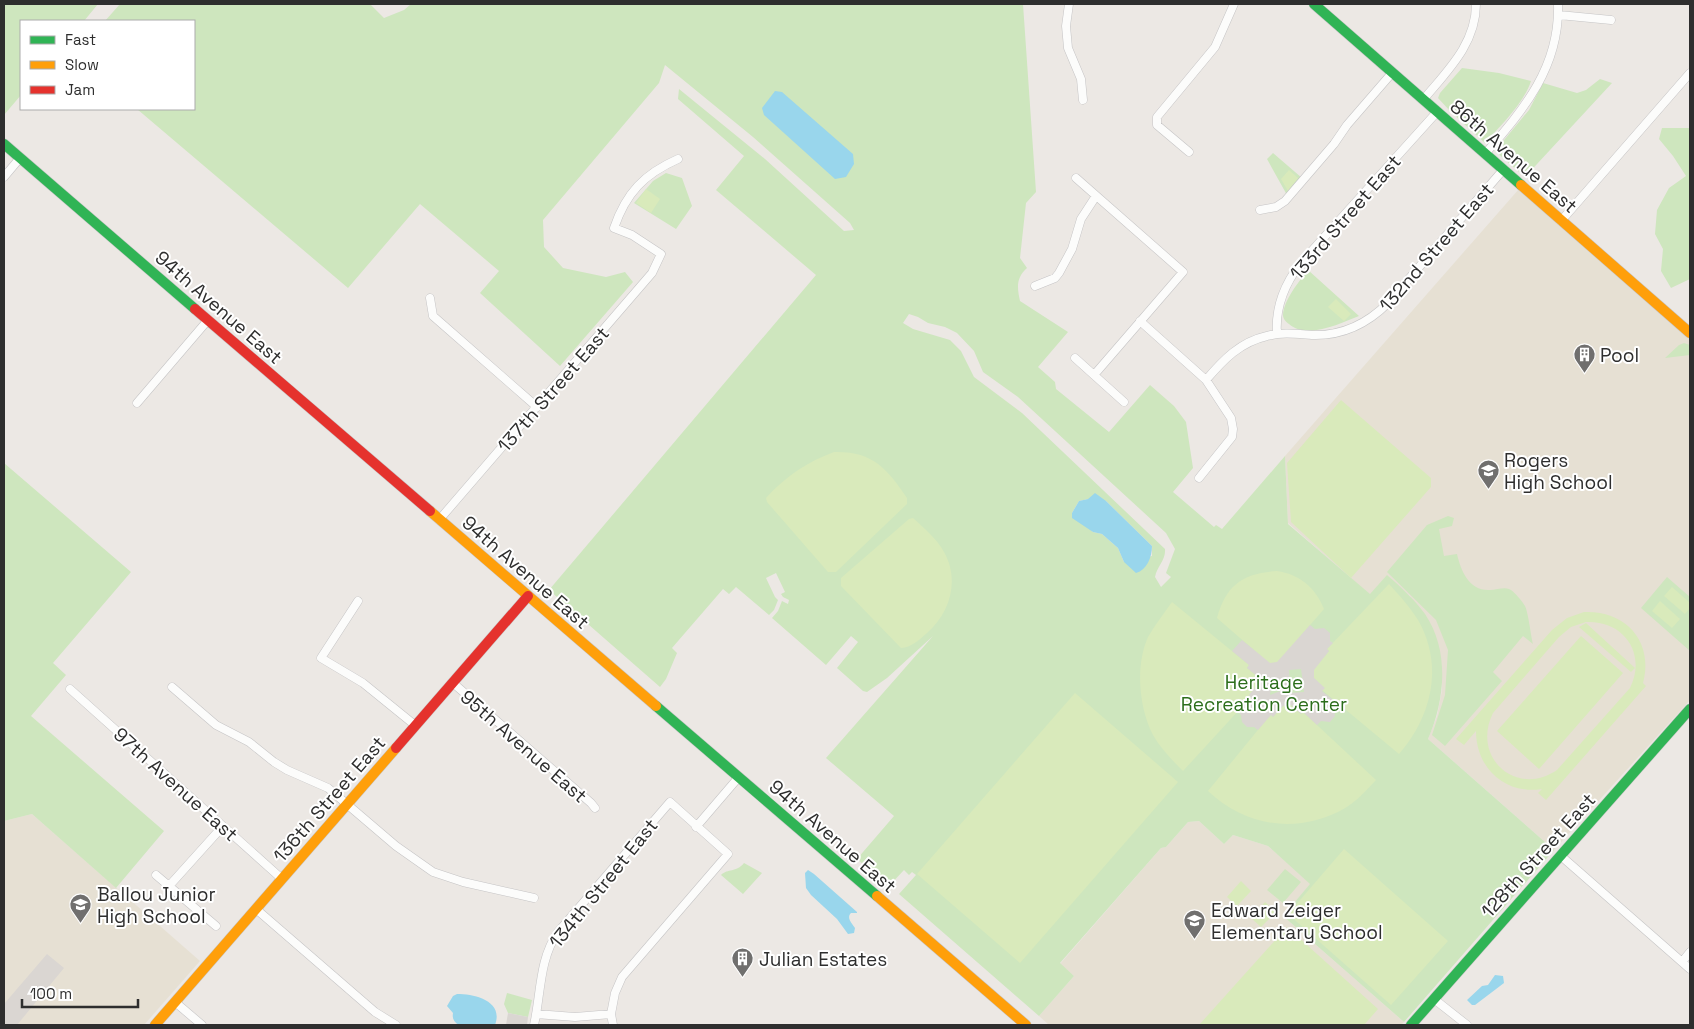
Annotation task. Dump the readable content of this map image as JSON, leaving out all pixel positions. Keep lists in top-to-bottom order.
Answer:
{
  "streets": {
    "street": [
      "86th Avenue East",
      "133rd Street East",
      "132nd Street East",
      "94th Avenue East",
      "137th Street East",
      "95th Avenue East",
      "97th Avenue East",
      "136th Street East",
      "128th Street East",
      "134th Street East"
    ]
  },
  "crossings": [
    ["86th Avenue East", "133rd Street East"],
    ["86th Avenue East", "132nd Street East"],
    ["133rd Street East", "132nd Street East"],
    ["94th Avenue East", "137th Street East"],
    ["94th Avenue East", "136th Street East"],
    ["95th Avenue East", "136th Street East"],
    ["97th Avenue East", "136th Street East"]
  ],
  "parks": ["Heritage Recreation Center"],
  "places": {
    "building": ["Pool", "Julian Estates"],
    "school or university": ["Rogers High School", "Ballou Junior High School", "Edward Zeiger Elementary School"]
  },
  "legend": ["Fast", "Slow", "Jam"],
  "scale_bar": "100 m"
}
